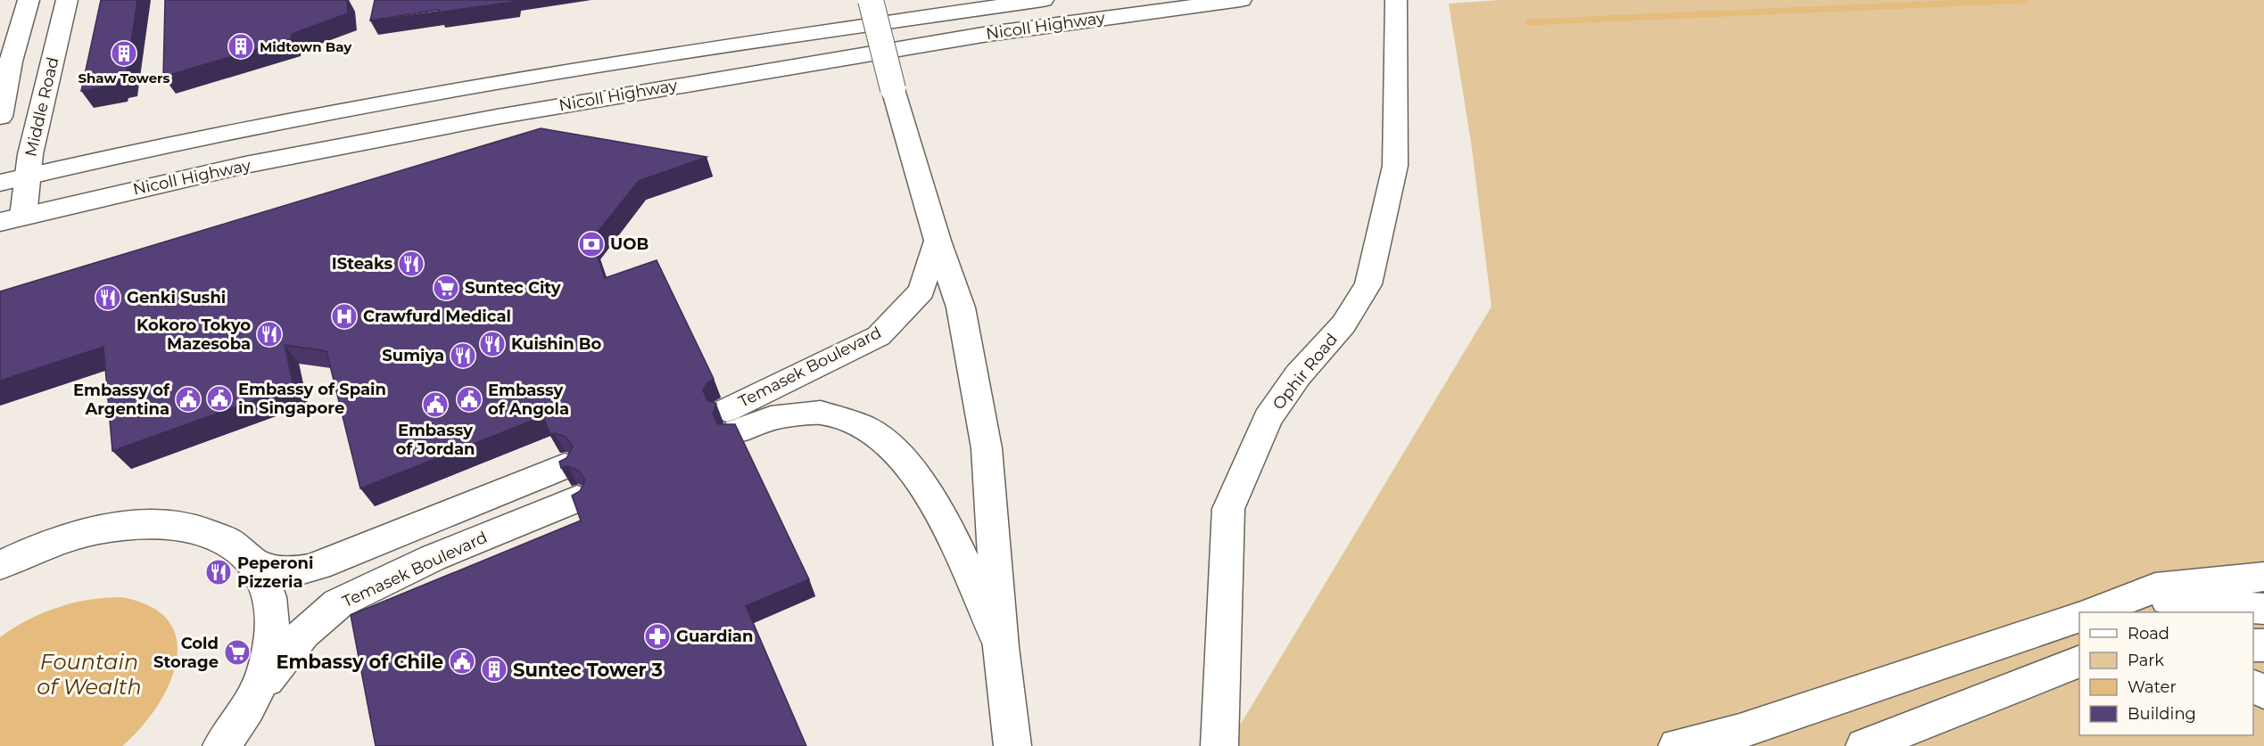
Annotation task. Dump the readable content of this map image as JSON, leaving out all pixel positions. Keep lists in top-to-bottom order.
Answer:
{
  "streets": {
    "main road": [
      "Nicoll Highway",
      "Middle Road",
      "Temasek Boulevard",
      "Ophir Road"
    ]
  },
  "crossings": [
    ["Nicoll Highway", "Middle Road"]
  ],
  "water": ["Fountain of Wealth"],
  "places": {
    "building": ["Midtown Bay", "Shaw Towers", "Suntec Tower 3"],
    "bank": ["UOB"],
    "restaurant": [
      "ISteaks",
      "Genki Sushi",
      "Kokoro Tokyo Mazesoba",
      "Kuishin Bo",
      "Sumiya",
      "Peperoni Pizzeria"
    ],
    "supermarket": ["Suntec City", "Cold Storage"],
    "hospital": ["Crawfurd Medical"],
    "public building": [
      "Embassy of Spain in Singapore",
      "Embassy of Argentina",
      "Embassy of Angola",
      "Embassy of Jordan",
      "Embassy of Chile"
    ],
    "pharmacy": ["Guardian"]
  },
  "legend": [
    "Road",
    "Park",
    "Water",
    "Building"
  ]
}
